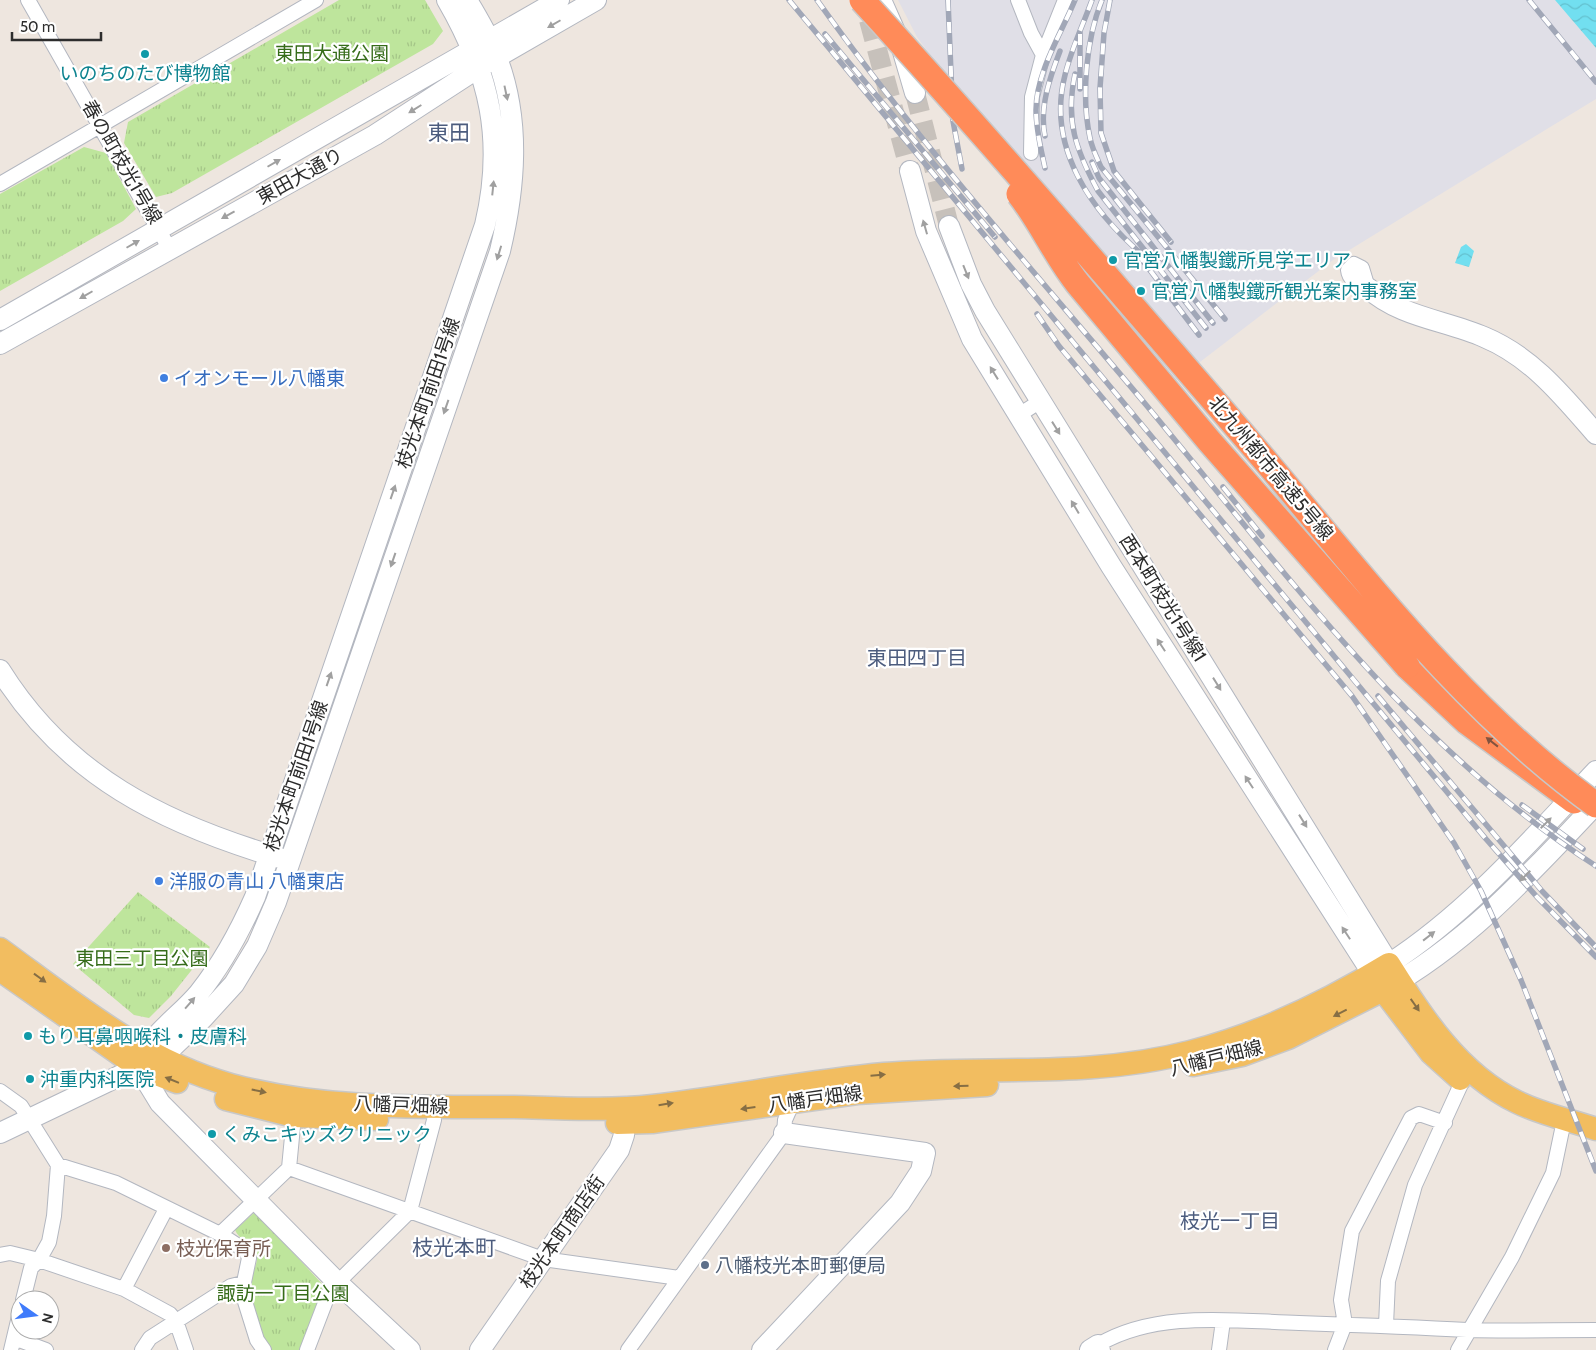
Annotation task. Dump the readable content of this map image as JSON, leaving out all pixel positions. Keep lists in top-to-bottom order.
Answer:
{
  "streets": {
    "highway": ["北九州都市高速5号線"],
    "main road": ["八幡戸畑線"],
    "street": [
      "春の町枝光1号線",
      "東田大通り",
      "枝光本町前田1号線",
      "西本町枝光1号線1",
      "枝光本町商店街"
    ]
  },
  "crossings": [
    ["春の町枝光1号線", "東田大通り"],
    ["東田大通り", "枝光本町前田1号線"],
    ["枝光本町前田1号線", "八幡戸畑線"],
    ["北九州都市高速5号線", "八幡戸畑線"],
    ["西本町枝光1号線1", "八幡戸畑線"],
    ["八幡戸畑線", "枝光本町商店街"]
  ],
  "districts": [
    "東田",
    "東田四丁目",
    "枝光一丁目",
    "枝光本町"
  ],
  "parks": ["東田大通公園", "東田三丁目公園", "諏訪一丁目公園"],
  "places": [
    "いのちのたび博物館",
    "官営八幡製鐵所見学エリア",
    "官営八幡製鐵所観光案内事務室",
    "イオンモール八幡東",
    "洋服の青山 八幡東店",
    "もり耳鼻咽喉科・皮膚科",
    "沖重内科医院",
    "くみこキッズクリニック",
    "枝光保育所",
    "八幡枝光本町郵便局"
  ],
  "scale_bar": "50 m",
  "north": "right"
}
